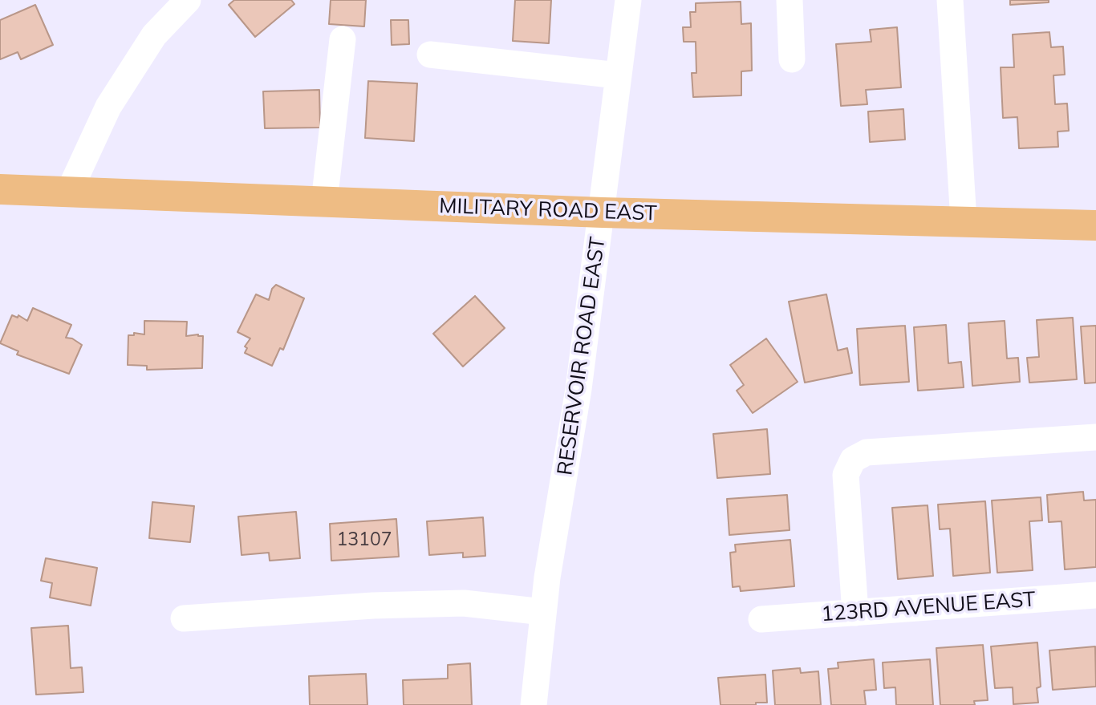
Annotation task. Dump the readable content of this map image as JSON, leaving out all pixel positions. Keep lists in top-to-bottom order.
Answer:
{
  "streets": {
    "main road": ["MILITARY ROAD EAST"],
    "street": ["RESERVOIR ROAD EAST", "123RD AVENUE EAST"]
  },
  "crossings": [
    ["MILITARY ROAD EAST", "RESERVOIR ROAD EAST"]
  ],
  "house_numbers": ["13107"]
}
